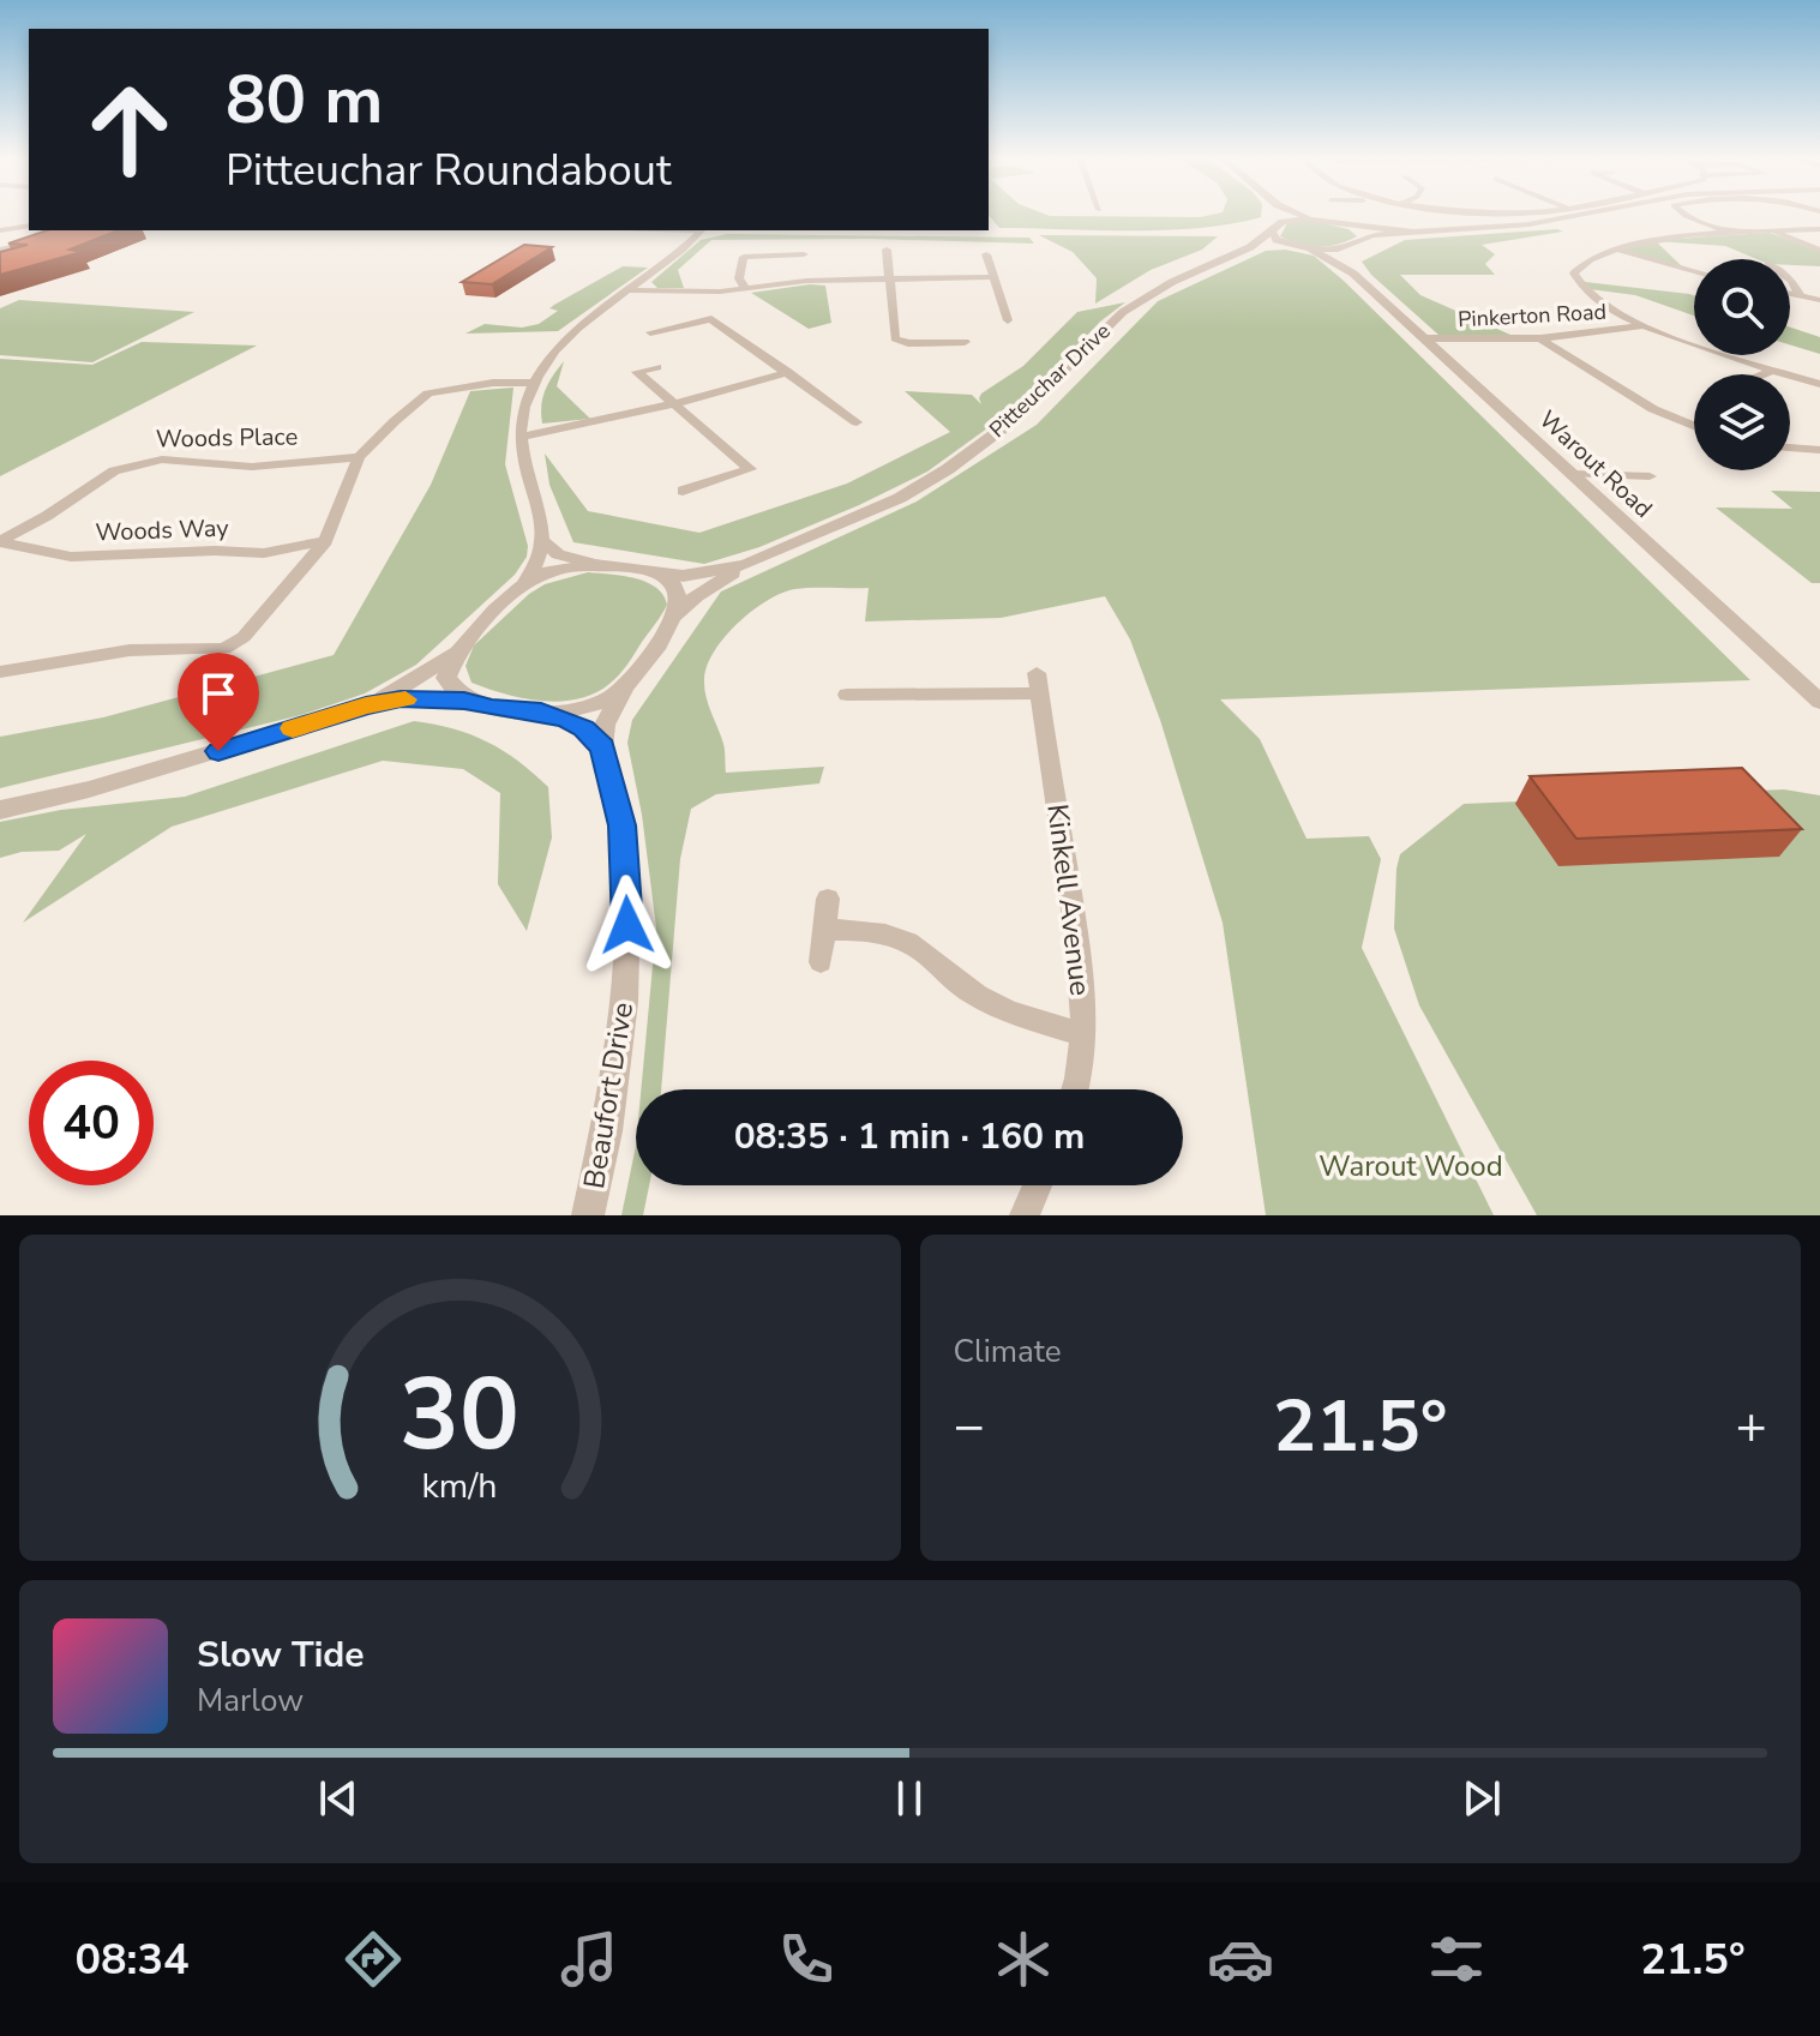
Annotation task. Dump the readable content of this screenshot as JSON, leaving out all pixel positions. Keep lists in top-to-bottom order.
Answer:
{
  "streets": {
    "street": [
      "Pinkerton Road",
      "Pitteuchar Drive",
      "Woods Place",
      "Warout Road",
      "Woods Way",
      "Kinkell Avenue",
      "Beaufort Drive"
    ]
  },
  "crossings": [
    ["Pinkerton Road", "Warout Road"],
    ["Woods Place", "Woods Way"]
  ],
  "parks": ["Warout Wood"],
  "page": {
    "turn": ["80 m", "Pitteuchar Roundabout"],
    "limit": "40",
    "trip": "08:35 · 1 min · 160 m",
    "tile": "Climate",
    "heat": ["−", "21.5°", "+"],
    "song": ["Slow Tide", "Marlow"],
    "tabs": ["08:34", "21.5°"],
    "gauge": ["30", "km/h"]
  }
}
